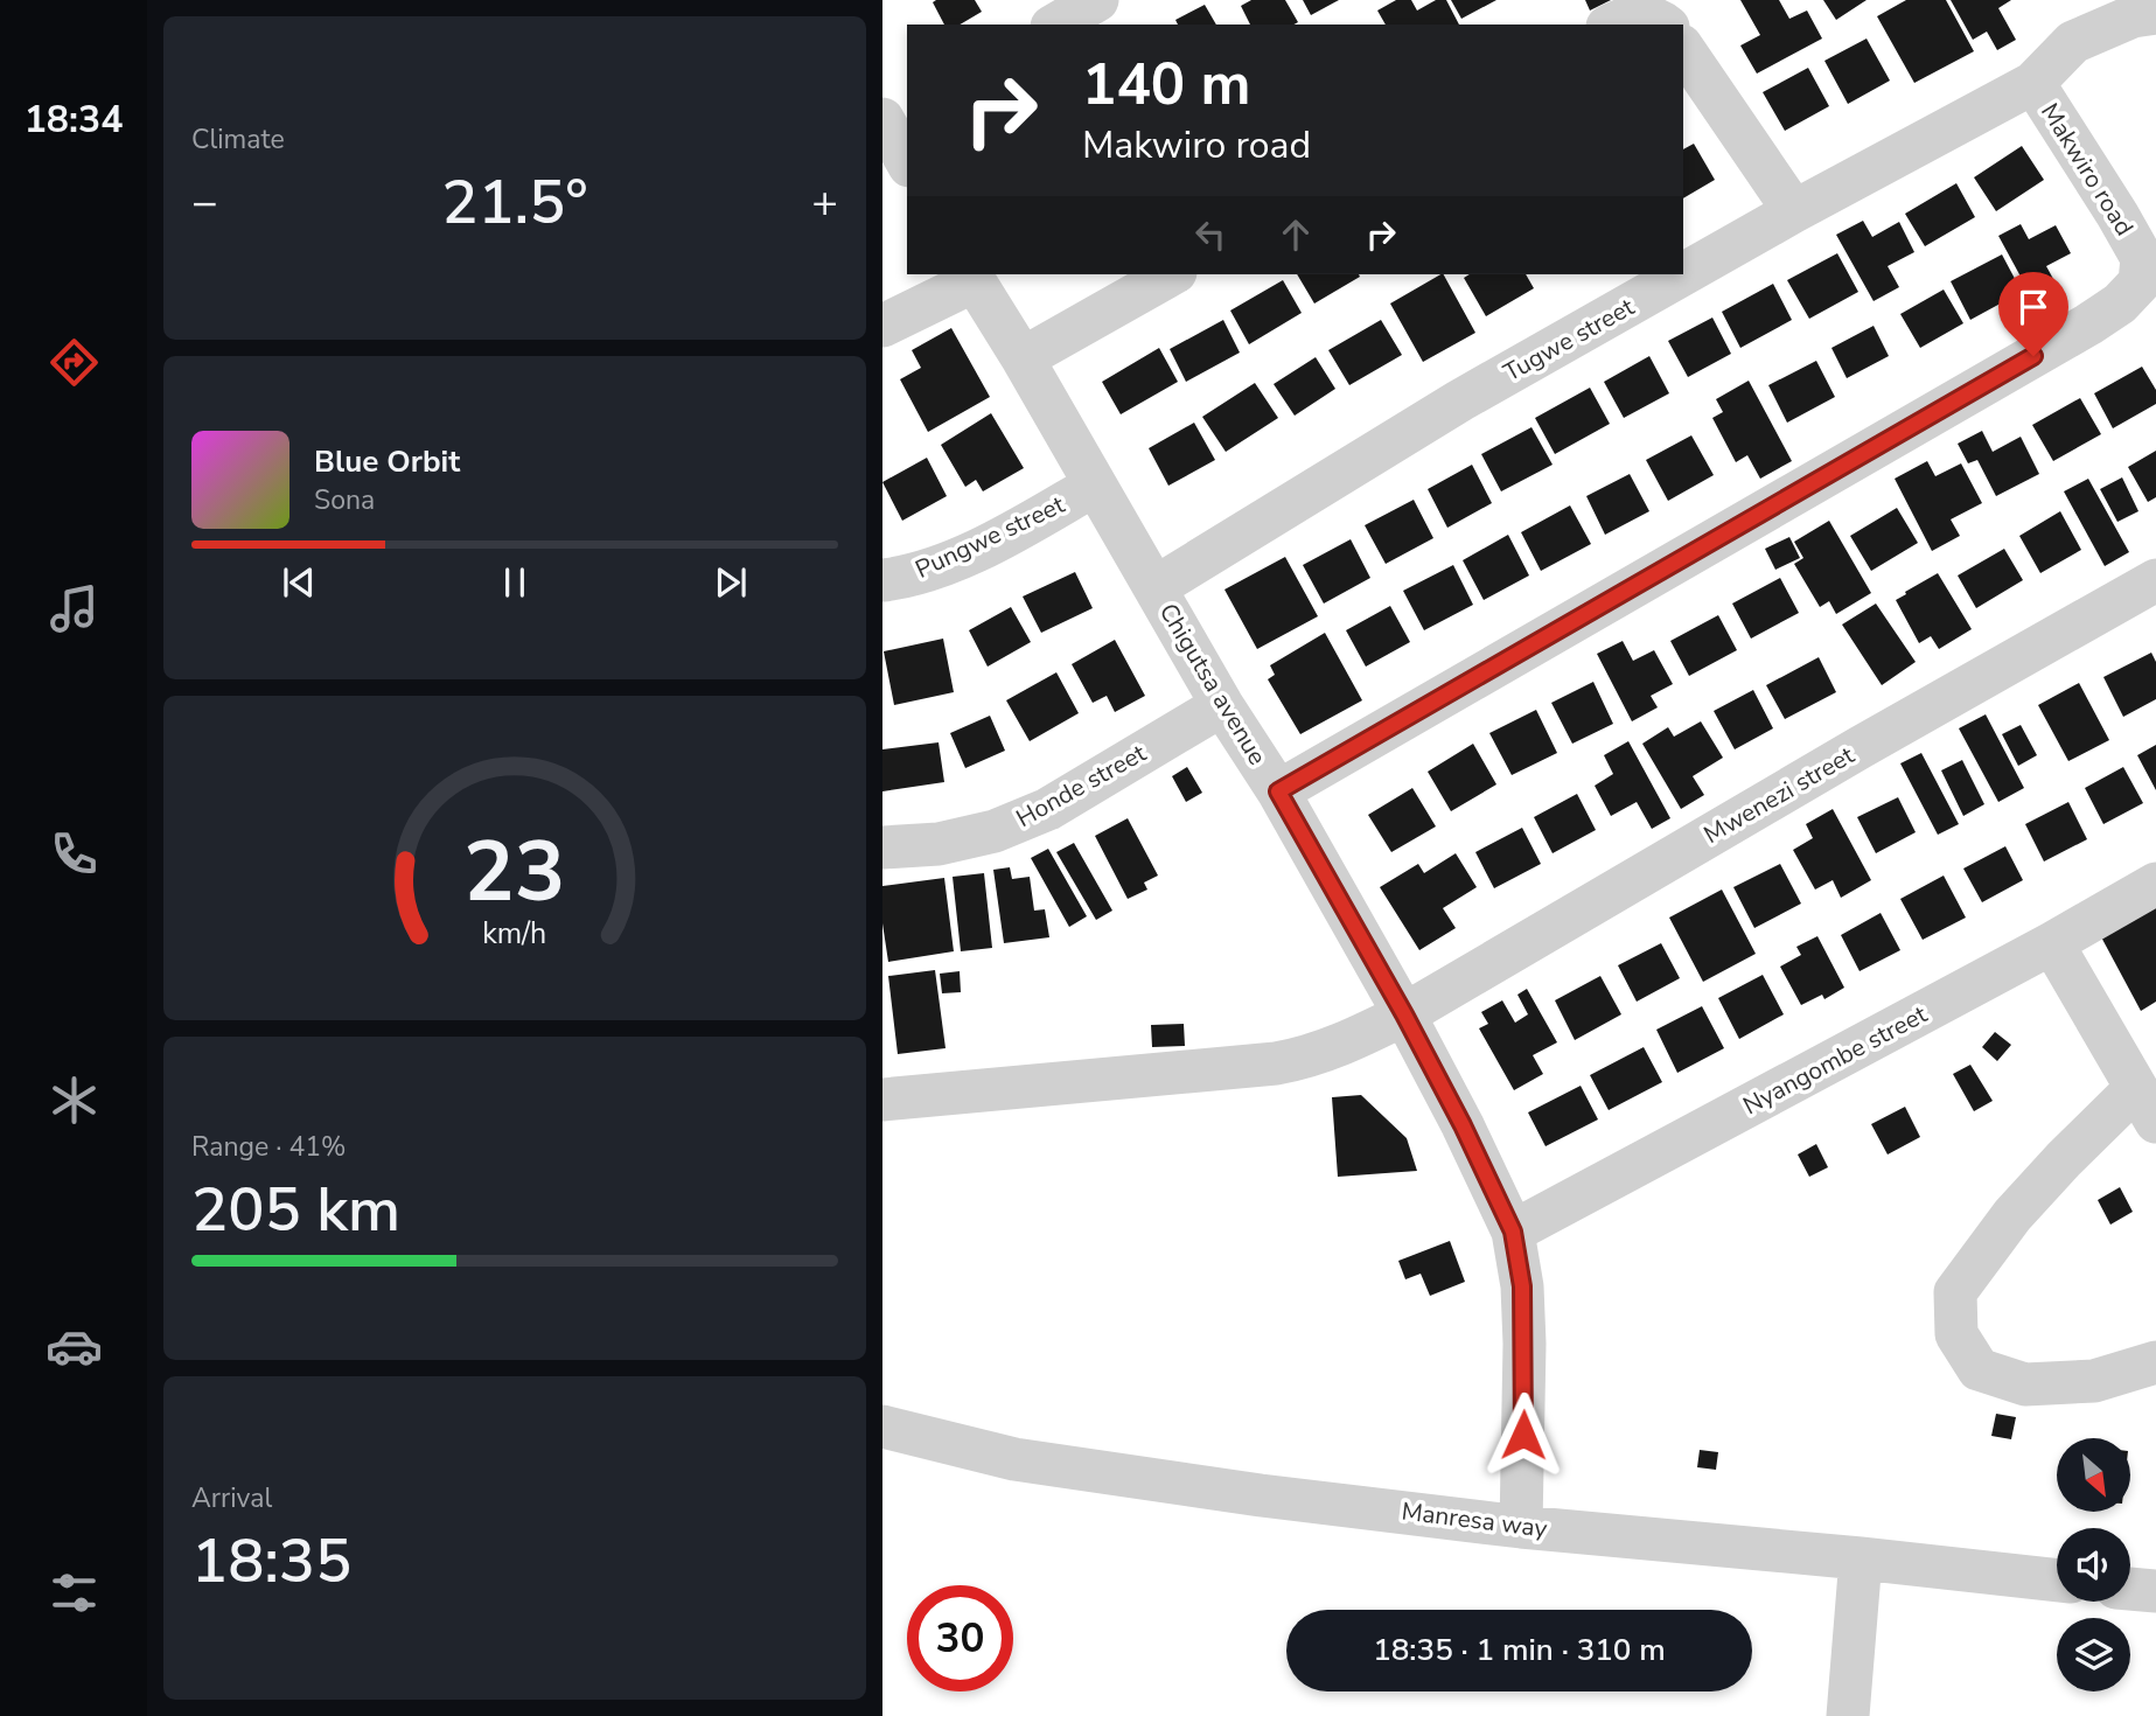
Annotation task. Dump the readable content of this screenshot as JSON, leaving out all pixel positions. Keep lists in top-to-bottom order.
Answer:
{
  "streets": {
    "street": [
      "Makwiro road",
      "Tugwe street",
      "Pungwe street",
      "Chigutsa avenue",
      "Honde street",
      "Mwenezi street",
      "Nyangombe street",
      "Manresa way"
    ]
  },
  "crossings": [
    ["Makwiro road", "Tugwe street"],
    ["Makwiro road", "Chigutsa avenue"],
    ["Tugwe street", "Chigutsa avenue"],
    ["Pungwe street", "Chigutsa avenue"],
    ["Chigutsa avenue", "Honde street"],
    ["Chigutsa avenue", "Mwenezi street"],
    ["Chigutsa avenue", "Nyangombe street"],
    ["Chigutsa avenue", "Manresa way"]
  ],
  "north": "bottom right",
  "page": {
    "tabs": "18:34",
    "tile": [
      "Climate",
      ["Range · 41%", "205 km"],
      ["Arrival", "18:35"]
    ],
    "turn": ["140 m", "Makwiro road"],
    "heat": ["−", "21.5°", "+"],
    "song": ["Blue Orbit", "Sona"],
    "limit": "30",
    "trip": "18:35 · 1 min · 310 m",
    "gauge": ["23", "km/h"]
  }
}
